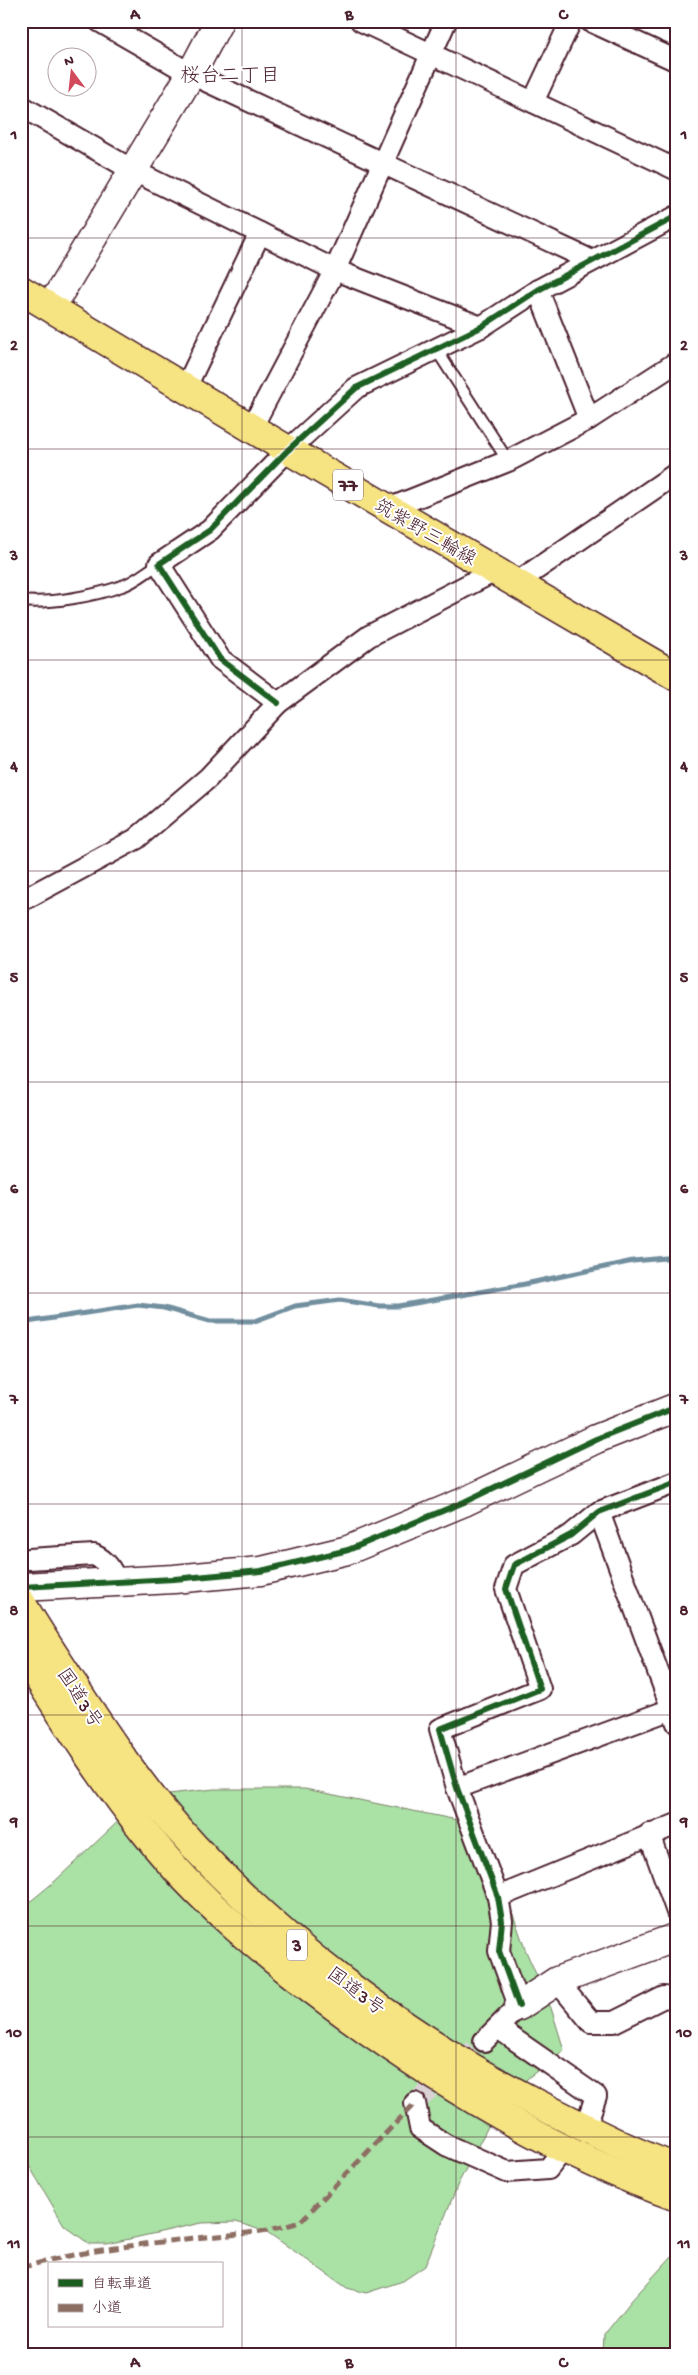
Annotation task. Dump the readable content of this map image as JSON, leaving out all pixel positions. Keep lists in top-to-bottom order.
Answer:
{
  "streets": {
    "main road": [
      "77",
      "筑紫野三輪線",
      "国道3号",
      "3"
    ]
  },
  "districts": ["桜台二丁目"],
  "legend": ["自転車道", "小道"],
  "north": "top",
  "grid": {
    "columns": ["A", "B", "C"],
    "rows": [
      "1",
      "2",
      "3",
      "4",
      "5",
      "6",
      "7",
      "8",
      "9",
      "10",
      "11"
    ]
  }
}
